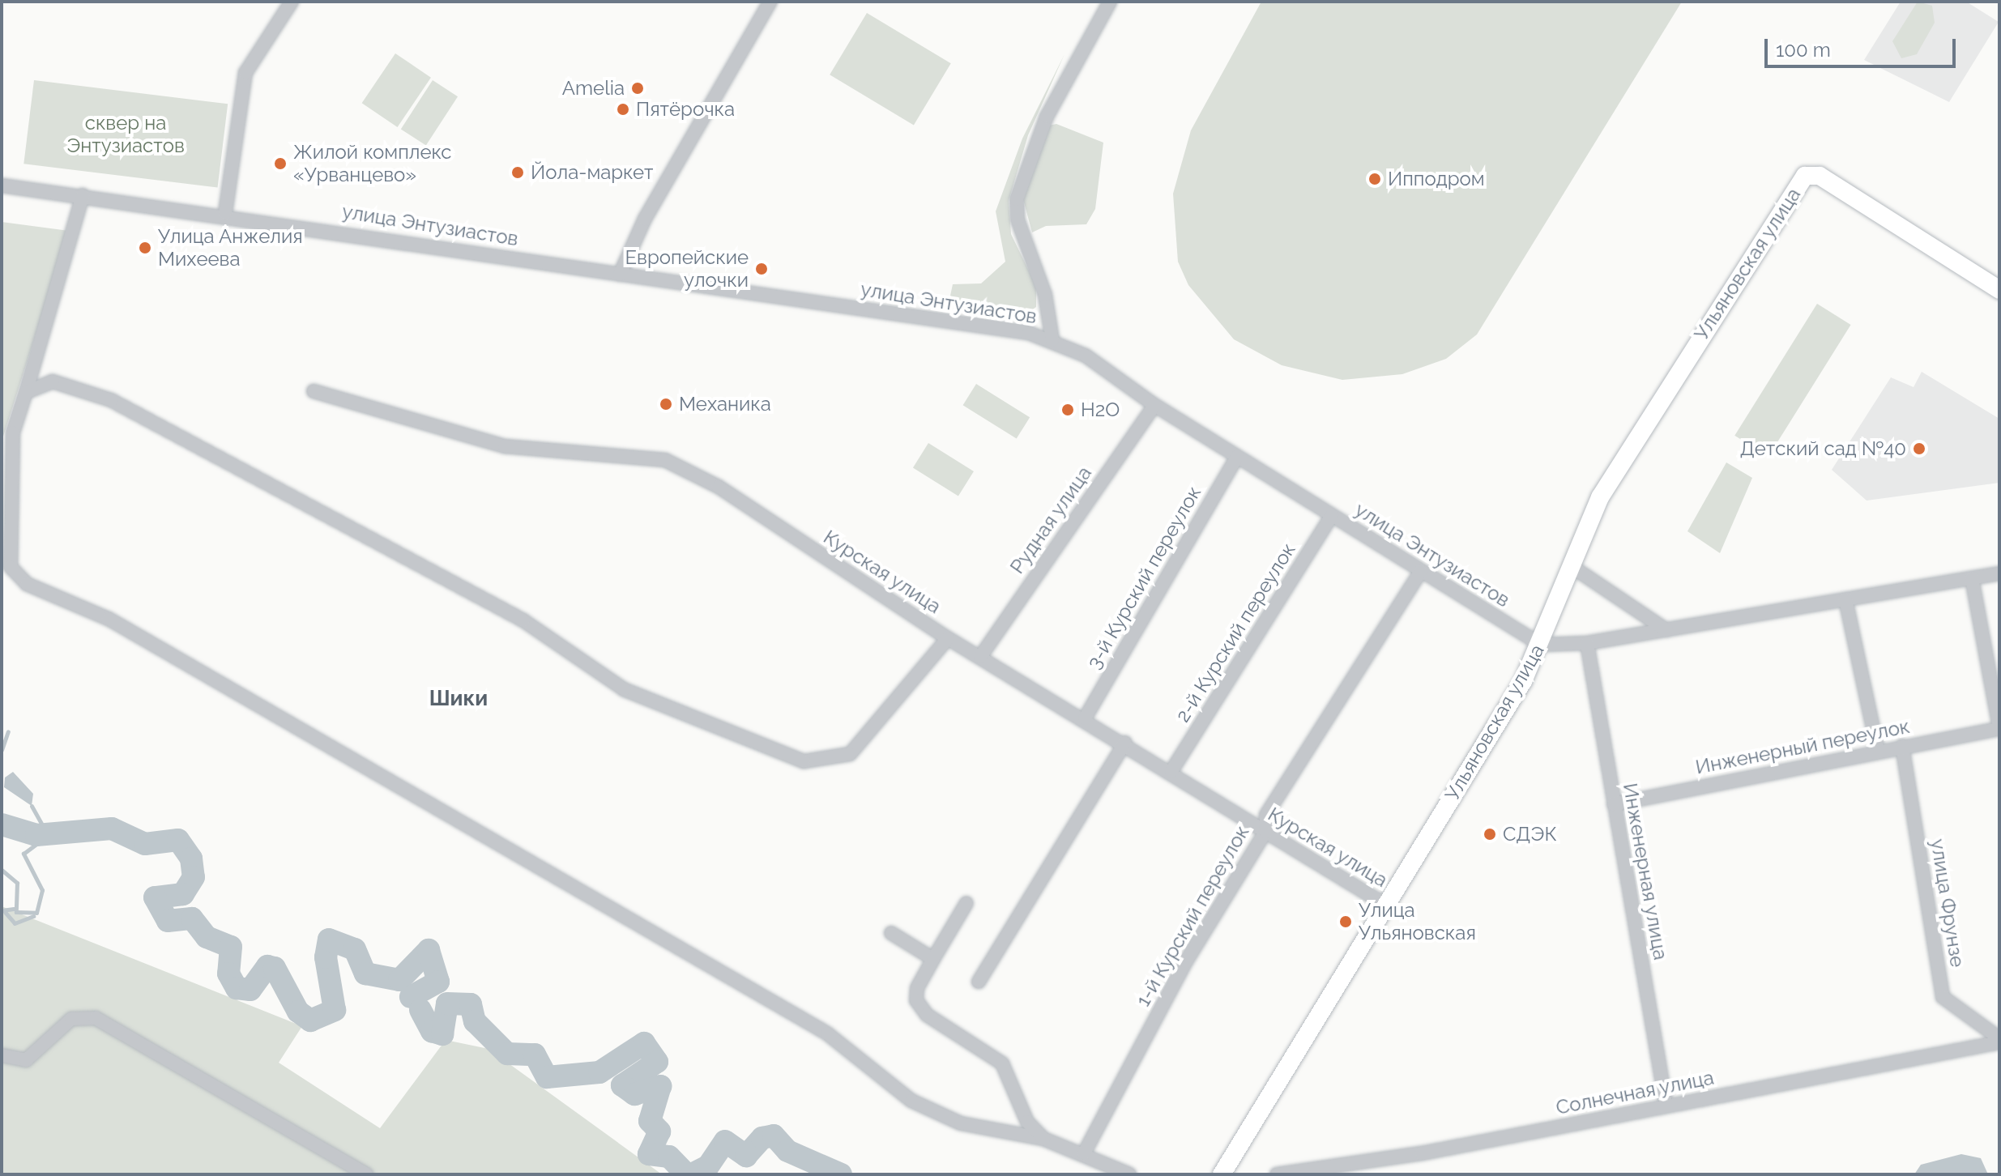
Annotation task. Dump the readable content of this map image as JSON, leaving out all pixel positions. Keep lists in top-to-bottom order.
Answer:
{
  "streets": {
    "main road": ["Ульяновская улица"],
    "street": [
      "улица Энтузиастов",
      "Рудная улица",
      "Курская улица",
      "3-й Курский переулок",
      "2-й Курский переулок",
      "Инженерный переулок",
      "Инженерная улица",
      "улица Фрунзе",
      "1-й Курский переулок",
      "Солнечная улица"
    ]
  },
  "crossings": [
    ["улица Энтузиастов", "Ульяновская улица"],
    ["улица Энтузиастов", "Рудная улица"],
    ["улица Энтузиастов", "3-й Курский переулок"],
    ["улица Энтузиастов", "2-й Курский переулок"],
    ["улица Энтузиастов", "1-й Курский переулок"],
    ["Ульяновская улица", "Курская улица"],
    ["Рудная улица", "Курская улица"],
    ["Курская улица", "3-й Курский переулок"],
    ["Курская улица", "2-й Курский переулок"],
    ["Курская улица", "1-й Курский переулок"],
    ["Инженерный переулок", "Инженерная улица"],
    ["Инженерный переулок", "улица Фрунзе"],
    ["Инженерная улица", "Солнечная улица"],
    ["улица Фрунзе", "Солнечная улица"]
  ],
  "districts": ["Шики"],
  "parks": ["сквер на Энтузиастов"],
  "places": [
    "Amelia",
    "Пятёрочка",
    "Жилой комплекс «Урванцево»",
    "Йола-маркет",
    "Ипподром",
    "Улица Анжелия Михеева",
    "Европейские улочки",
    "Механика",
    "H2O",
    "Детский сад №40",
    "СДЭК",
    "Улица Ульяновская"
  ],
  "scale_bar": "100 m"
}
